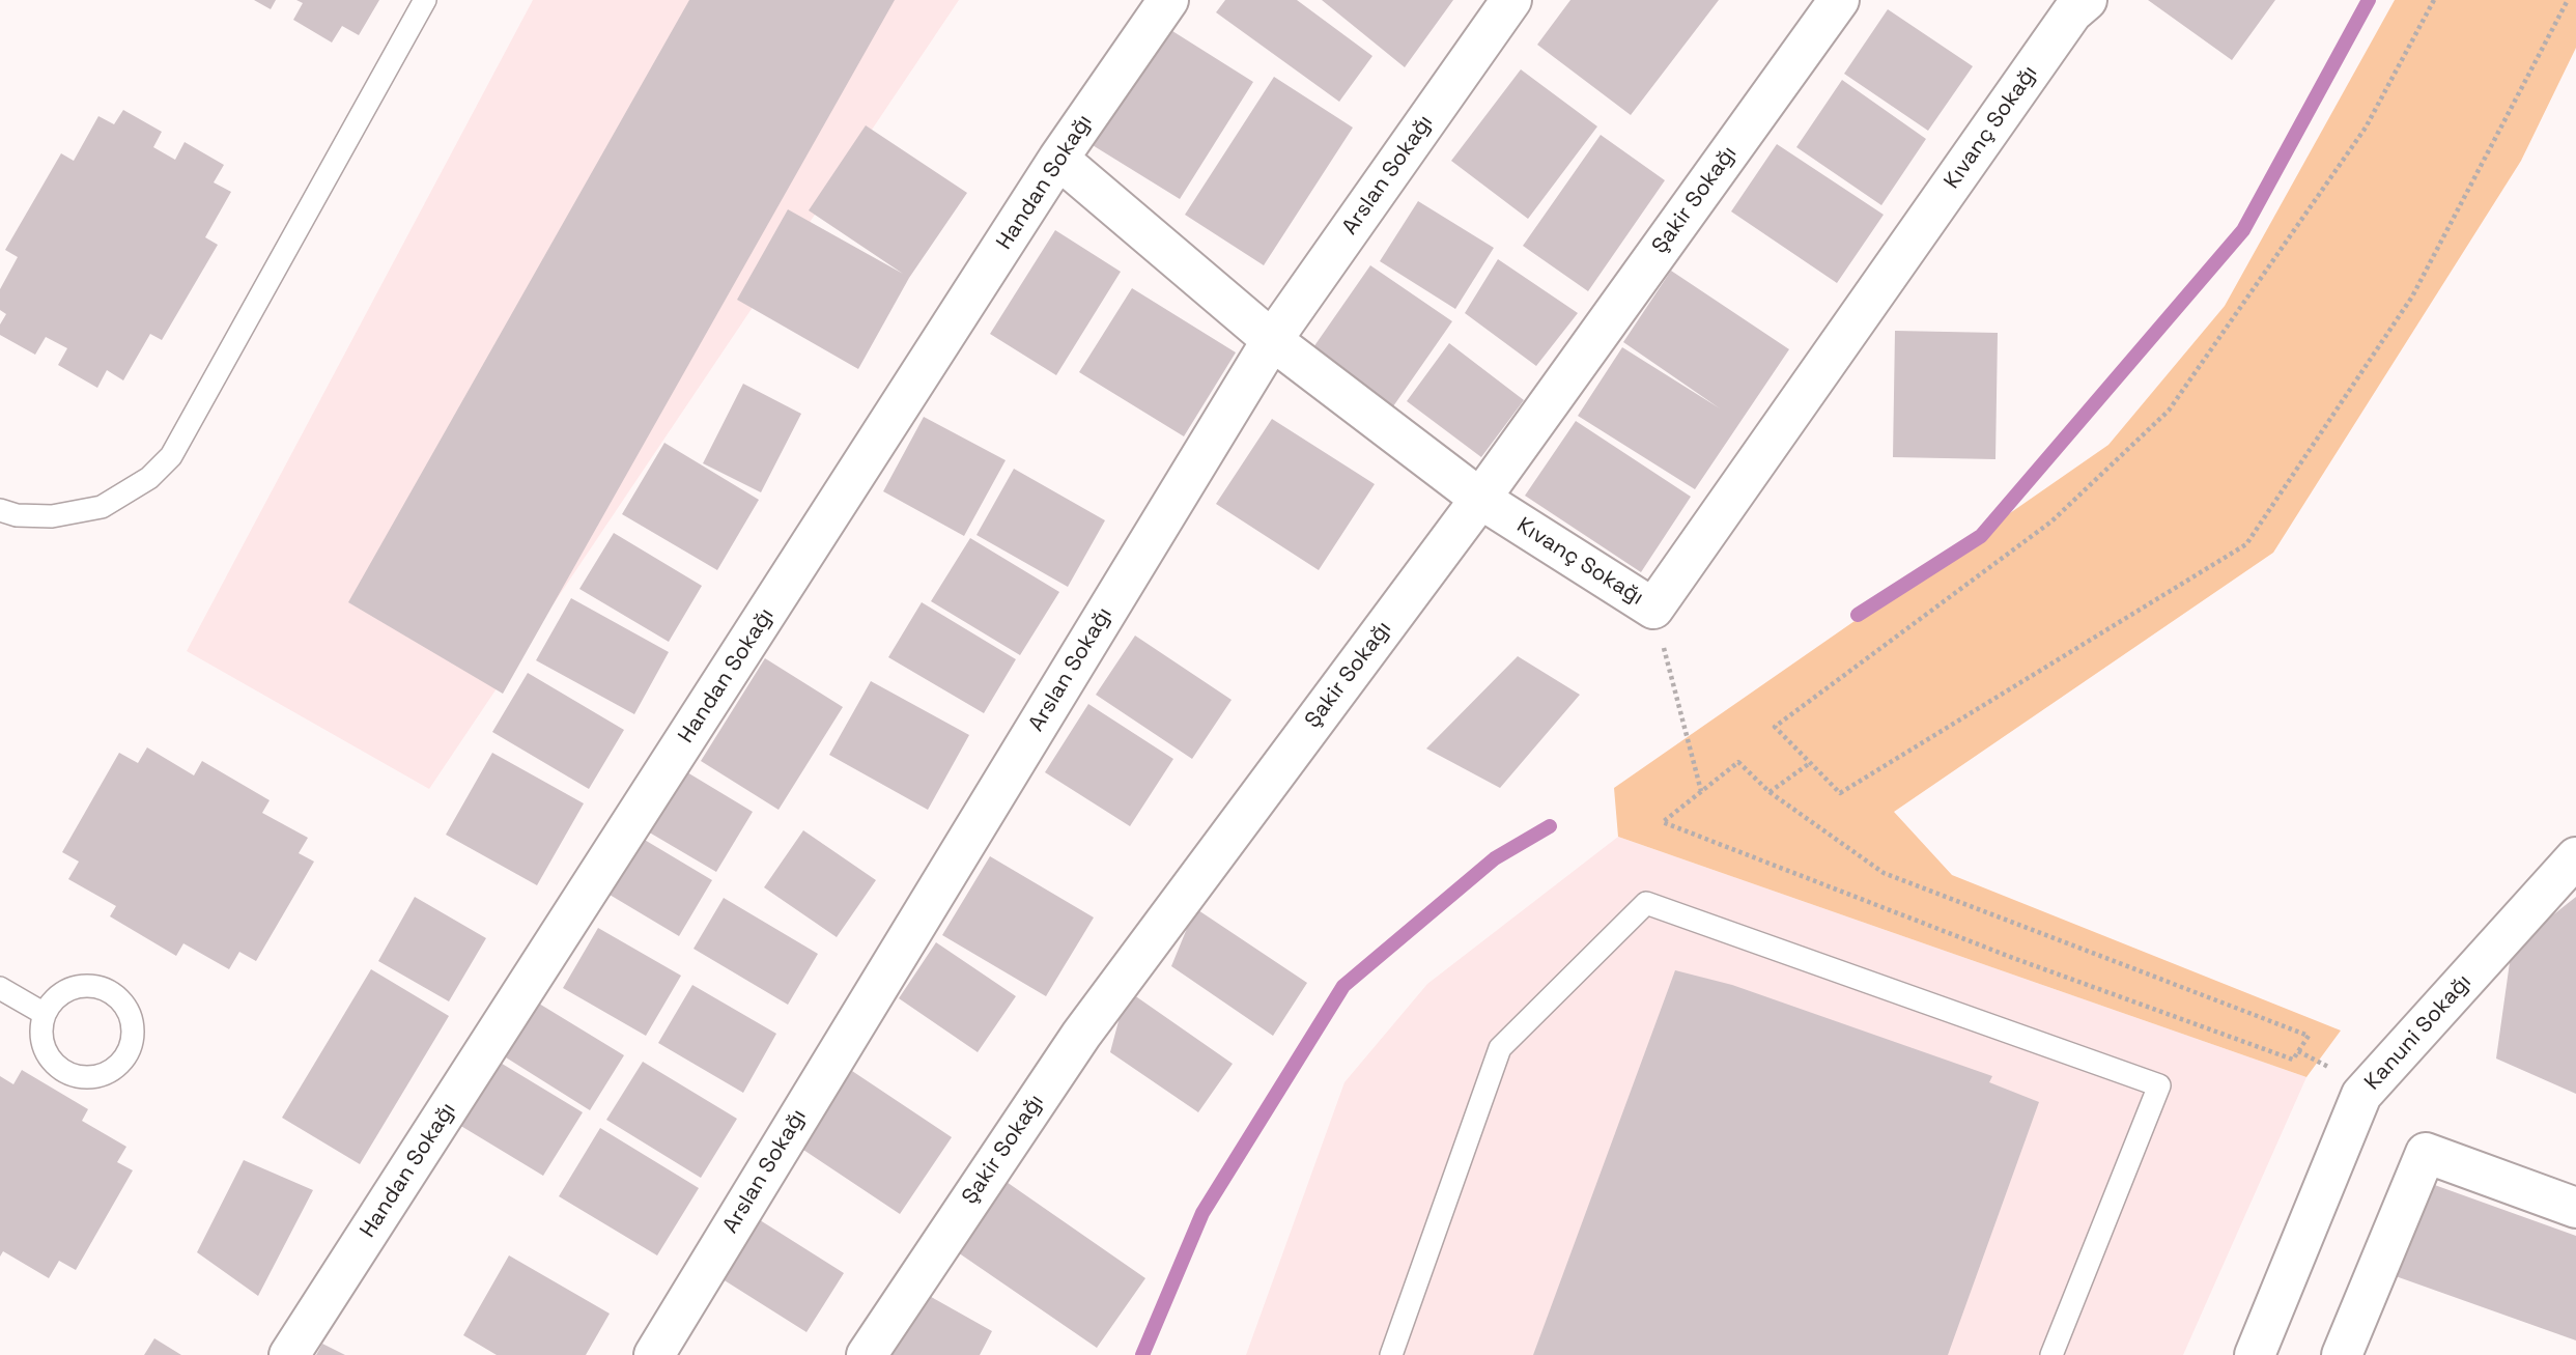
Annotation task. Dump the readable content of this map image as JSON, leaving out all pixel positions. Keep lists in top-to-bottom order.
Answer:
{
  "streets": {
    "street": [
      "Kıvanç Sokağı",
      "Arslan Sokağı",
      "Handan Sokağı",
      "Şakir Sokağı",
      "Kanuni Sokağı"
    ]
  },
  "crossings": [
    ["Kıvanç Sokağı", "Arslan Sokağı"],
    ["Kıvanç Sokağı", "Handan Sokağı"],
    ["Kıvanç Sokağı", "Şakir Sokağı"]
  ]
}
